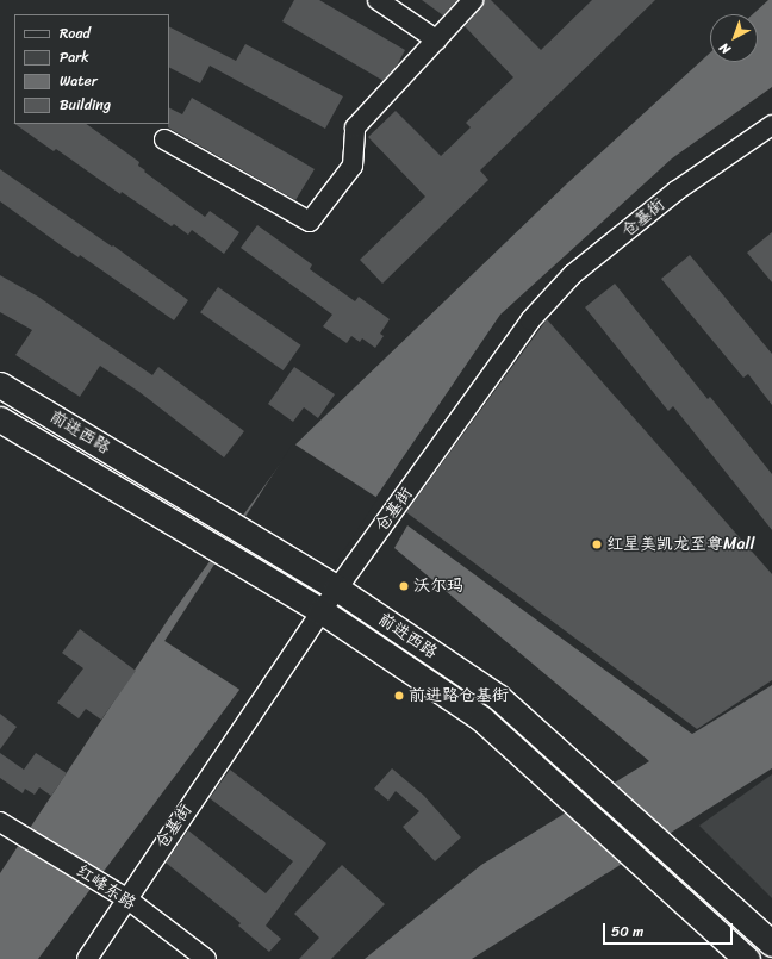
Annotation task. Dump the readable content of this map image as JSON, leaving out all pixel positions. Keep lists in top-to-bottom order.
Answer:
{
  "streets": {
    "main road": ["前进西路"],
    "street": ["仓基街", "红峰东路"]
  },
  "crossings": [
    ["仓基街", "前进西路"],
    ["仓基街", "红峰东路"]
  ],
  "places": ["红星美凯龙至尊Mall", "沃尔玛", "前进路仓基街"],
  "legend": [
    "Road",
    "Park",
    "Water",
    "Building"
  ],
  "scale_bar": "50 m",
  "north": "bottom left"
}
